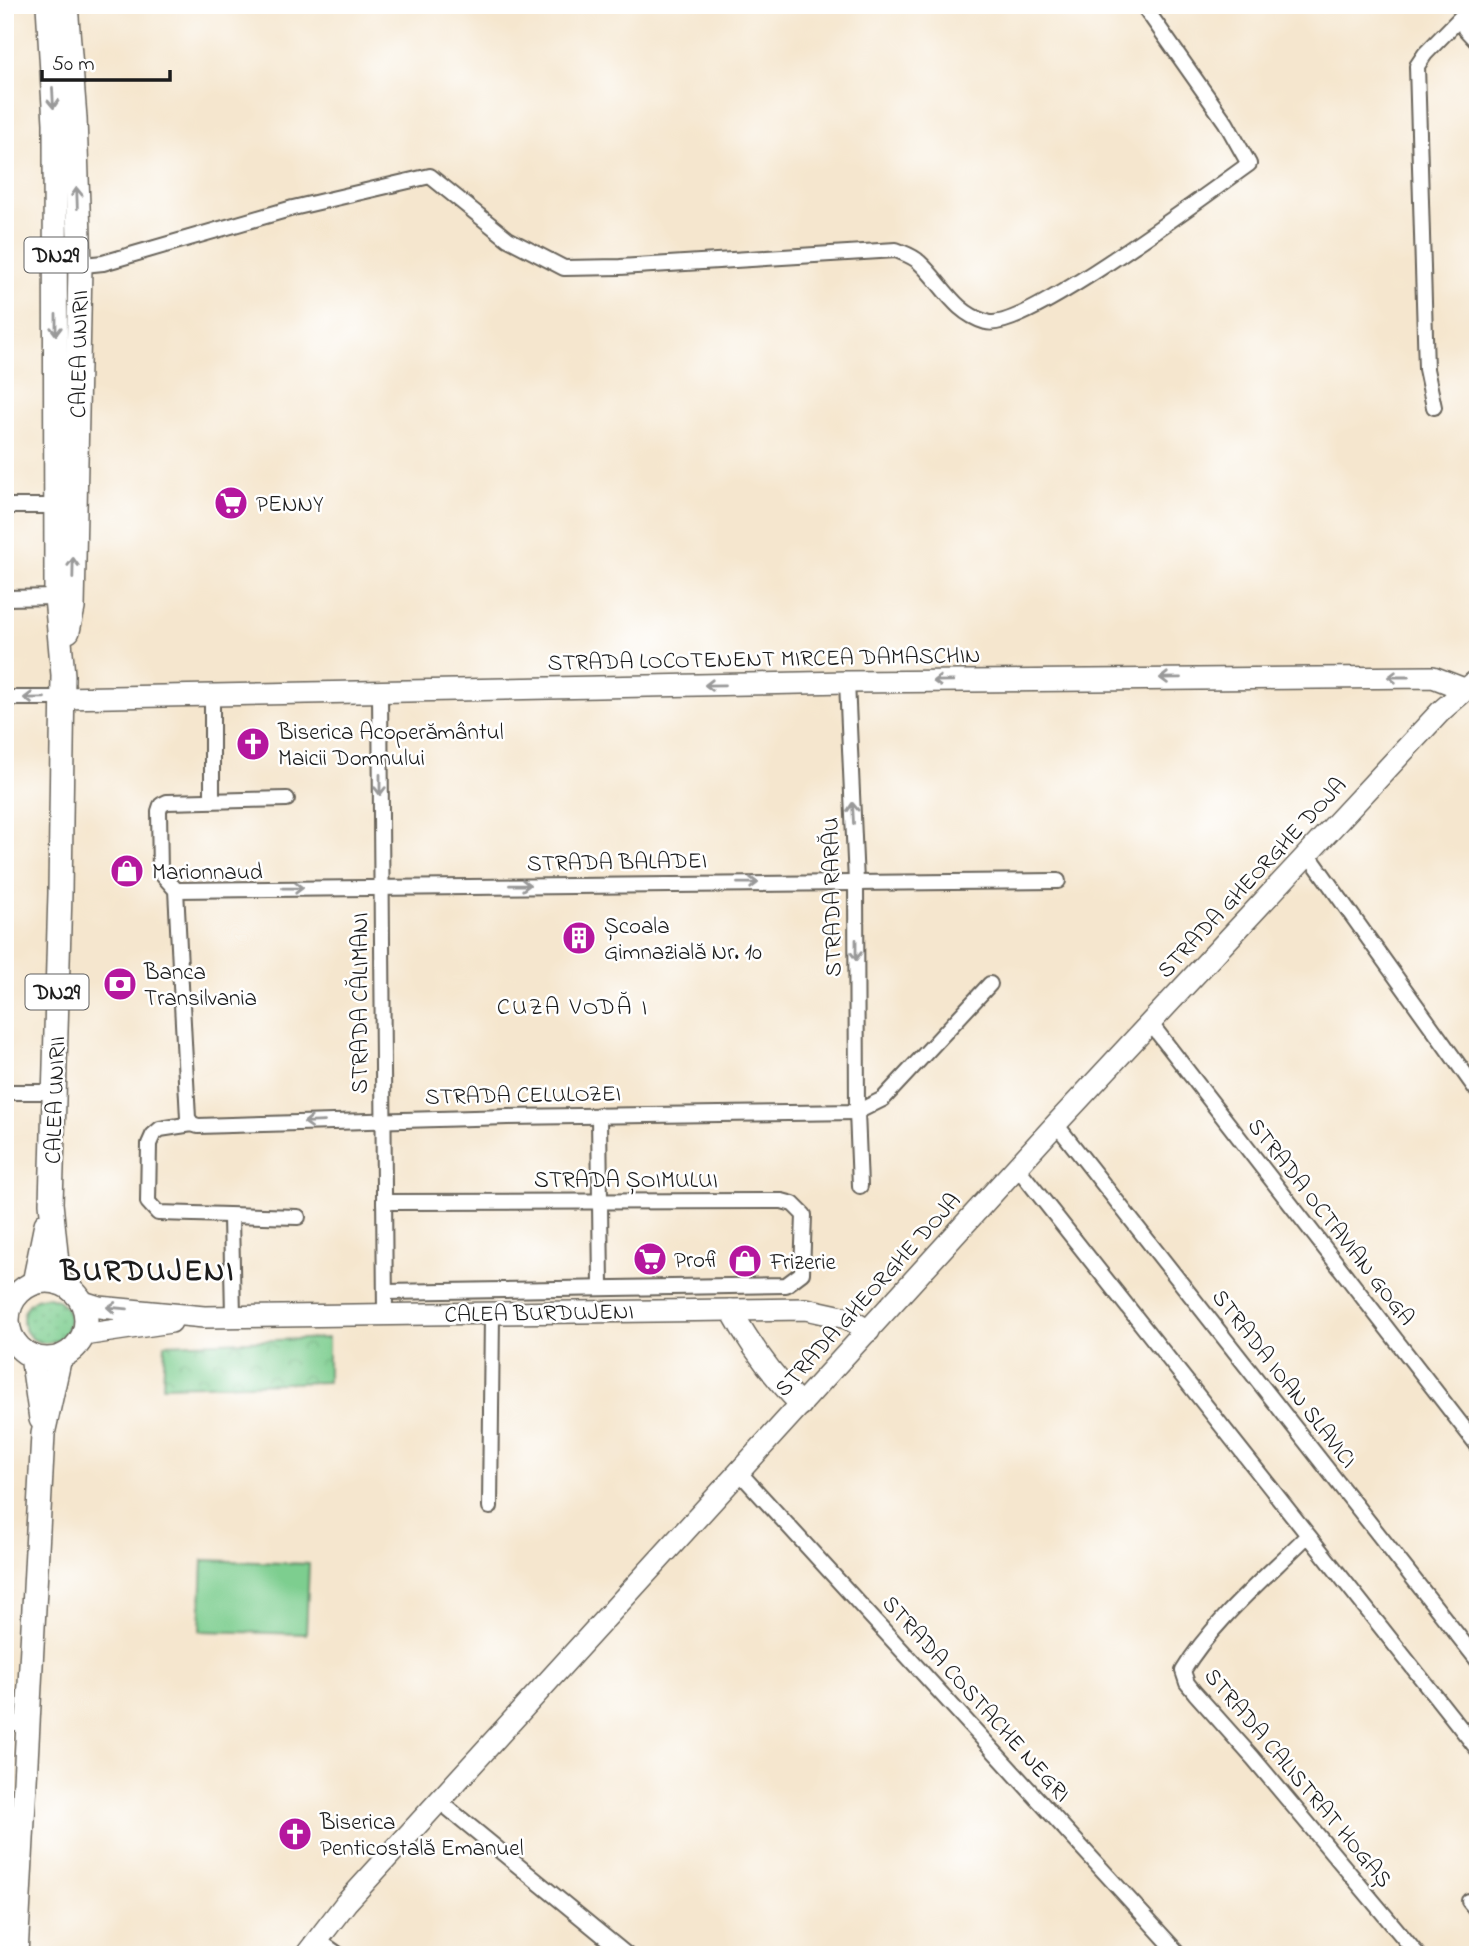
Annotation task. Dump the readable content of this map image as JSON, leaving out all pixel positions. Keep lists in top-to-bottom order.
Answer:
{
  "streets": {
    "main road": ["DN29", "CALEA UNIRII"],
    "street": [
      "STRADA LOCOTENENT MIRCEA DAMASCHIN",
      "STRADA BALADEI",
      "STRADA GHEORGHE DOJA",
      "STRADA RARĂU",
      "STRADA CĂLIMANI",
      "STRADA CELULOZEI",
      "STRADA ȘOIMULUI",
      "STRADA OCTAVIAN GOGA",
      "CALEA BURDUJENI",
      "STRADA IOAN SLAVICI",
      "STRADA COSTACHE NEGRI",
      "STRADA CALISTRAT HOGAȘ"
    ]
  },
  "crossings": [
    ["CALEA UNIRII", "STRADA LOCOTENENT MIRCEA DAMASCHIN"],
    ["CALEA UNIRII", "CALEA BURDUJENI"],
    ["STRADA LOCOTENENT MIRCEA DAMASCHIN", "STRADA GHEORGHE DOJA"],
    ["STRADA LOCOTENENT MIRCEA DAMASCHIN", "STRADA RARĂU"],
    ["STRADA LOCOTENENT MIRCEA DAMASCHIN", "STRADA CĂLIMANI"],
    ["STRADA BALADEI", "STRADA RARĂU"],
    ["STRADA BALADEI", "STRADA CĂLIMANI"],
    ["STRADA GHEORGHE DOJA", "STRADA OCTAVIAN GOGA"],
    ["STRADA GHEORGHE DOJA", "CALEA BURDUJENI"],
    ["STRADA GHEORGHE DOJA", "STRADA IOAN SLAVICI"],
    ["STRADA GHEORGHE DOJA", "STRADA COSTACHE NEGRI"],
    ["STRADA RARĂU", "STRADA CELULOZEI"],
    ["STRADA CĂLIMANI", "STRADA CELULOZEI"],
    ["STRADA CĂLIMANI", "STRADA ȘOIMULUI"],
    ["STRADA CĂLIMANI", "CALEA BURDUJENI"]
  ],
  "one_way": ["STRADA LOCOTENENT MIRCEA DAMASCHIN", "STRADA BALADEI"],
  "districts": ["CUZA VODĂ I", "BURDUJENI"],
  "places": {
    "supermarket": ["PENNY", "Profi"],
    "church": ["Biserica Acoperământul Maicii Domnului", "Biserica Penticostală Emanuel"],
    "shop": ["Marionnaud", "Frizerie"],
    "building": ["Școala Gimnazială Nr. 10"],
    "bank": ["Banca Transilvania"]
  },
  "scale_bar": "50 m"
}
